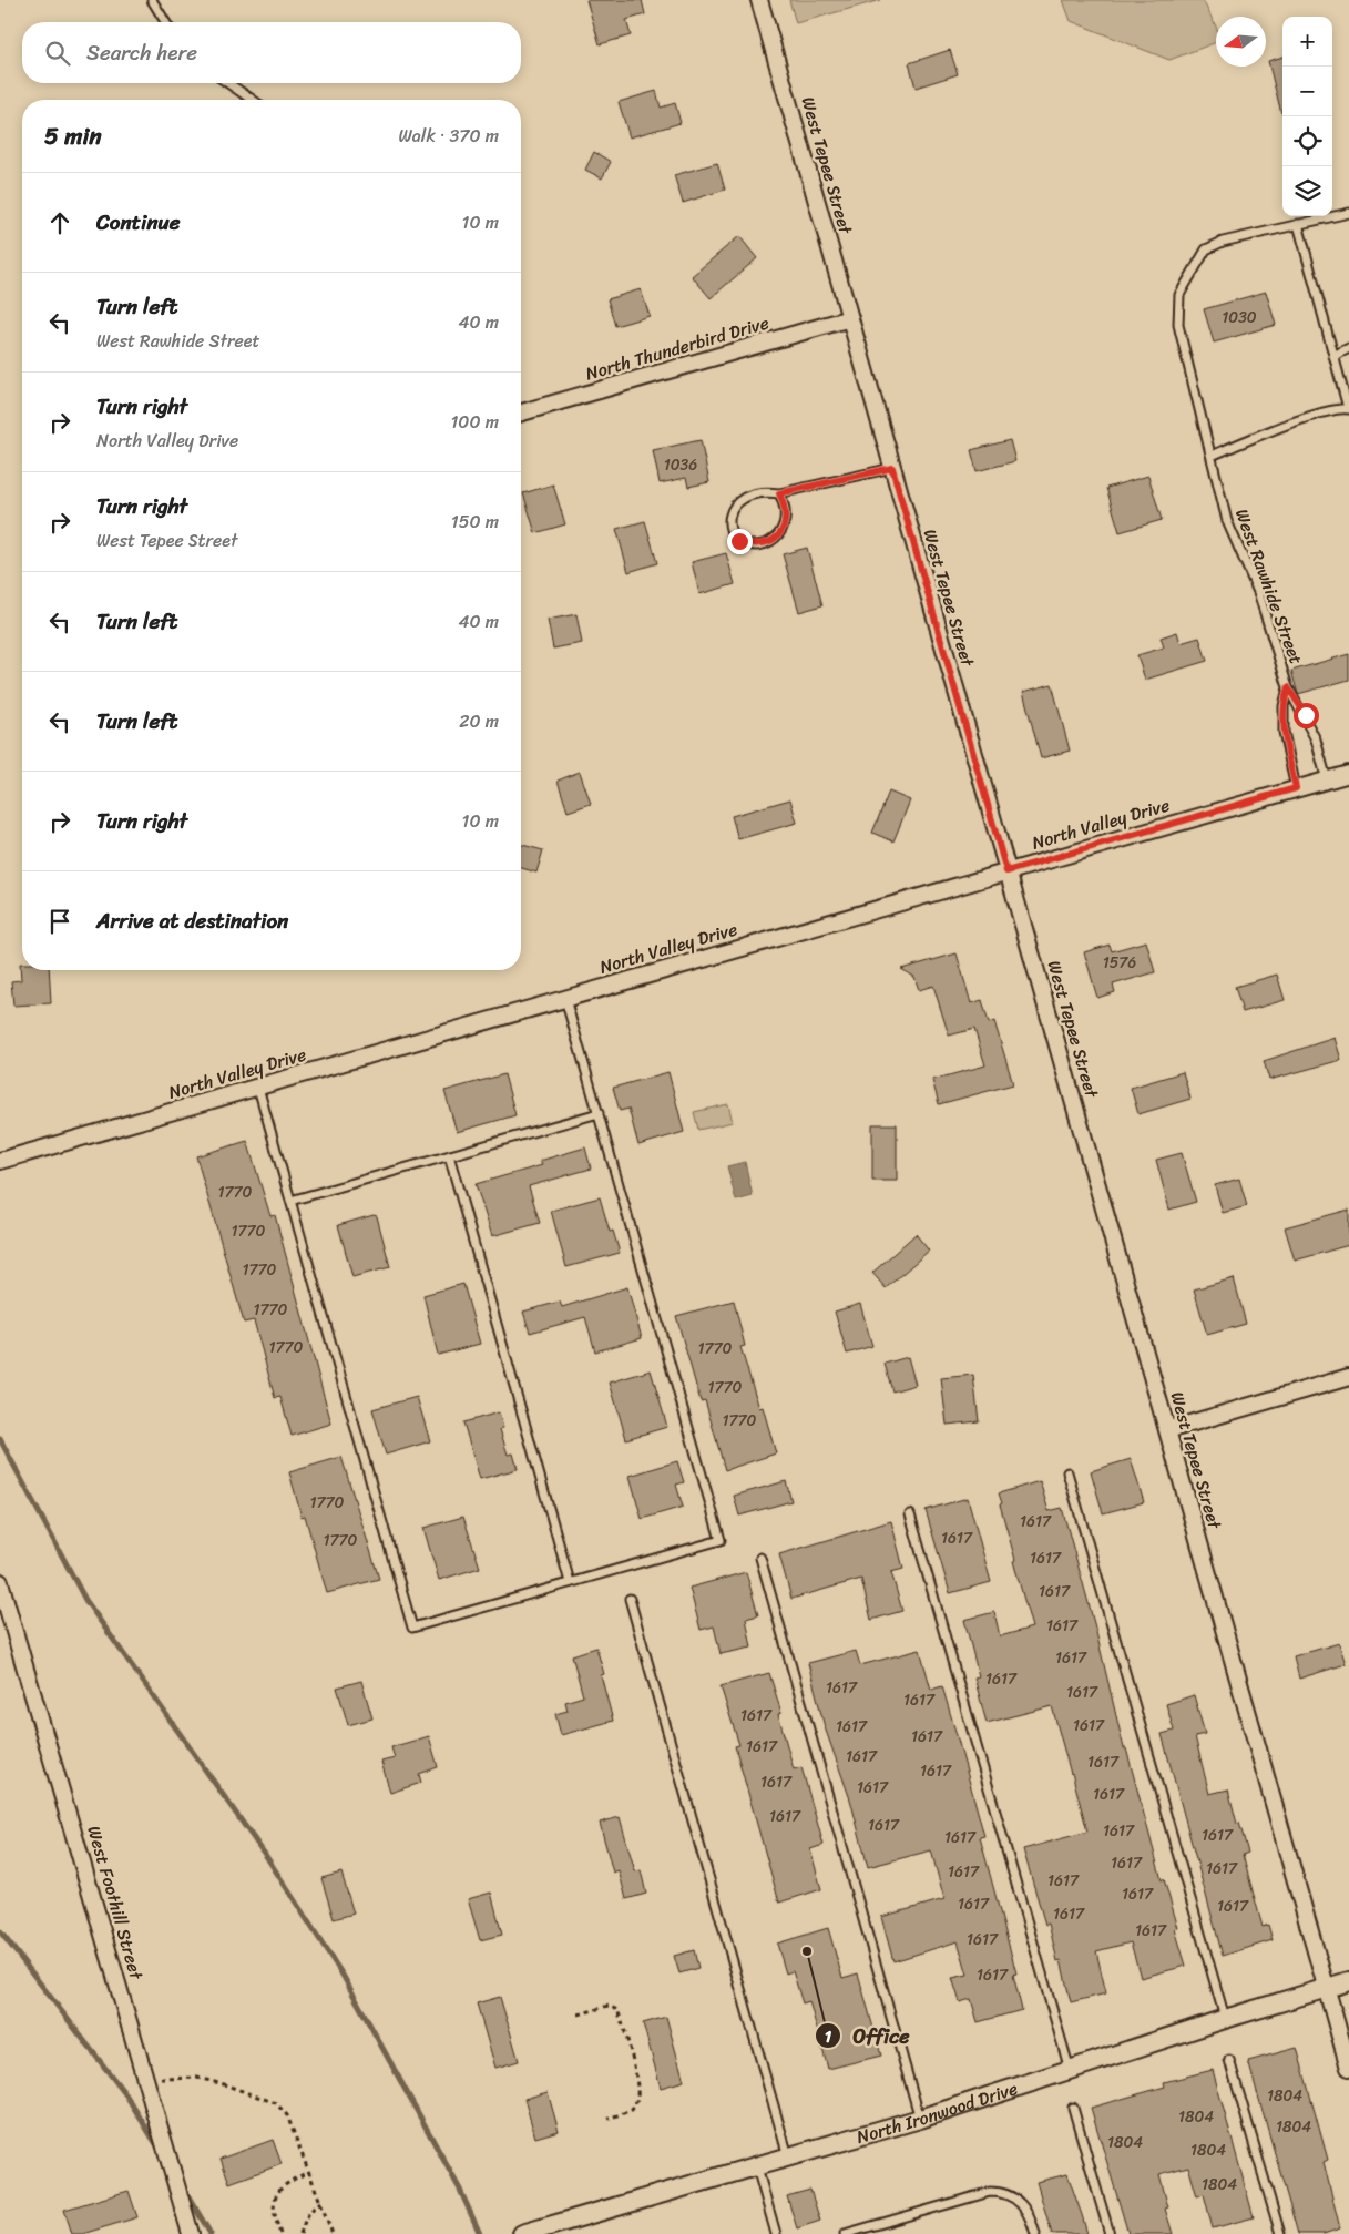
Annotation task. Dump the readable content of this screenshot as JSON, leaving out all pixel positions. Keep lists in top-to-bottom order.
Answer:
{
  "streets": {
    "street": [
      "West Tepee Street",
      "North Thunderbird Drive",
      "North Valley Drive",
      "West Foothill Street",
      "North Ironwood Drive"
    ],
    "lane": ["West Rawhide Street"]
  },
  "crossings": [
    ["West Tepee Street", "North Thunderbird Drive"],
    ["West Tepee Street", "North Valley Drive"],
    ["West Tepee Street", "North Ironwood Drive"],
    ["West Rawhide Street", "North Valley Drive"]
  ],
  "places": ["Office"],
  "house_numbers": [
    "1030",
    "1036",
    "1576",
    "1770",
    "1770",
    "1770",
    "1770",
    "1770",
    "1770",
    "1770",
    "1770",
    "1770",
    "1617",
    "1617",
    "1770",
    "1617",
    "1617",
    "1617",
    "1617",
    "1617",
    "1617",
    "1617",
    "1617",
    "1617",
    "1617",
    "1617",
    "1617",
    "1617",
    "1617",
    "1617",
    "1617",
    "1617",
    "1617",
    "1617",
    "1617",
    "1617",
    "1617",
    "1617",
    "1617",
    "1617",
    "1617",
    "1617",
    "1617",
    "1617",
    "1617",
    "1617",
    "1617",
    "1617",
    "1617",
    "1617",
    "1804",
    "1804",
    "1804",
    "1804",
    "1804",
    "1804"
  ],
  "north": "left",
  "page": {
    "map_buttons": ["+", "−"],
    "search": "Search here",
    "heading": ["5 min", "Walk · 370 m"],
    "list": [
      ["Continue", "10 m"],
      ["Turn left", "West Rawhide Street", "40 m"],
      ["Turn right", "North Valley Drive", "100 m"],
      ["Turn right", "West Tepee Street", "150 m"],
      ["Turn left", "40 m"],
      ["Turn left", "20 m"],
      ["Turn right", "10 m"],
      "Arrive at destination"
    ]
  }
}
